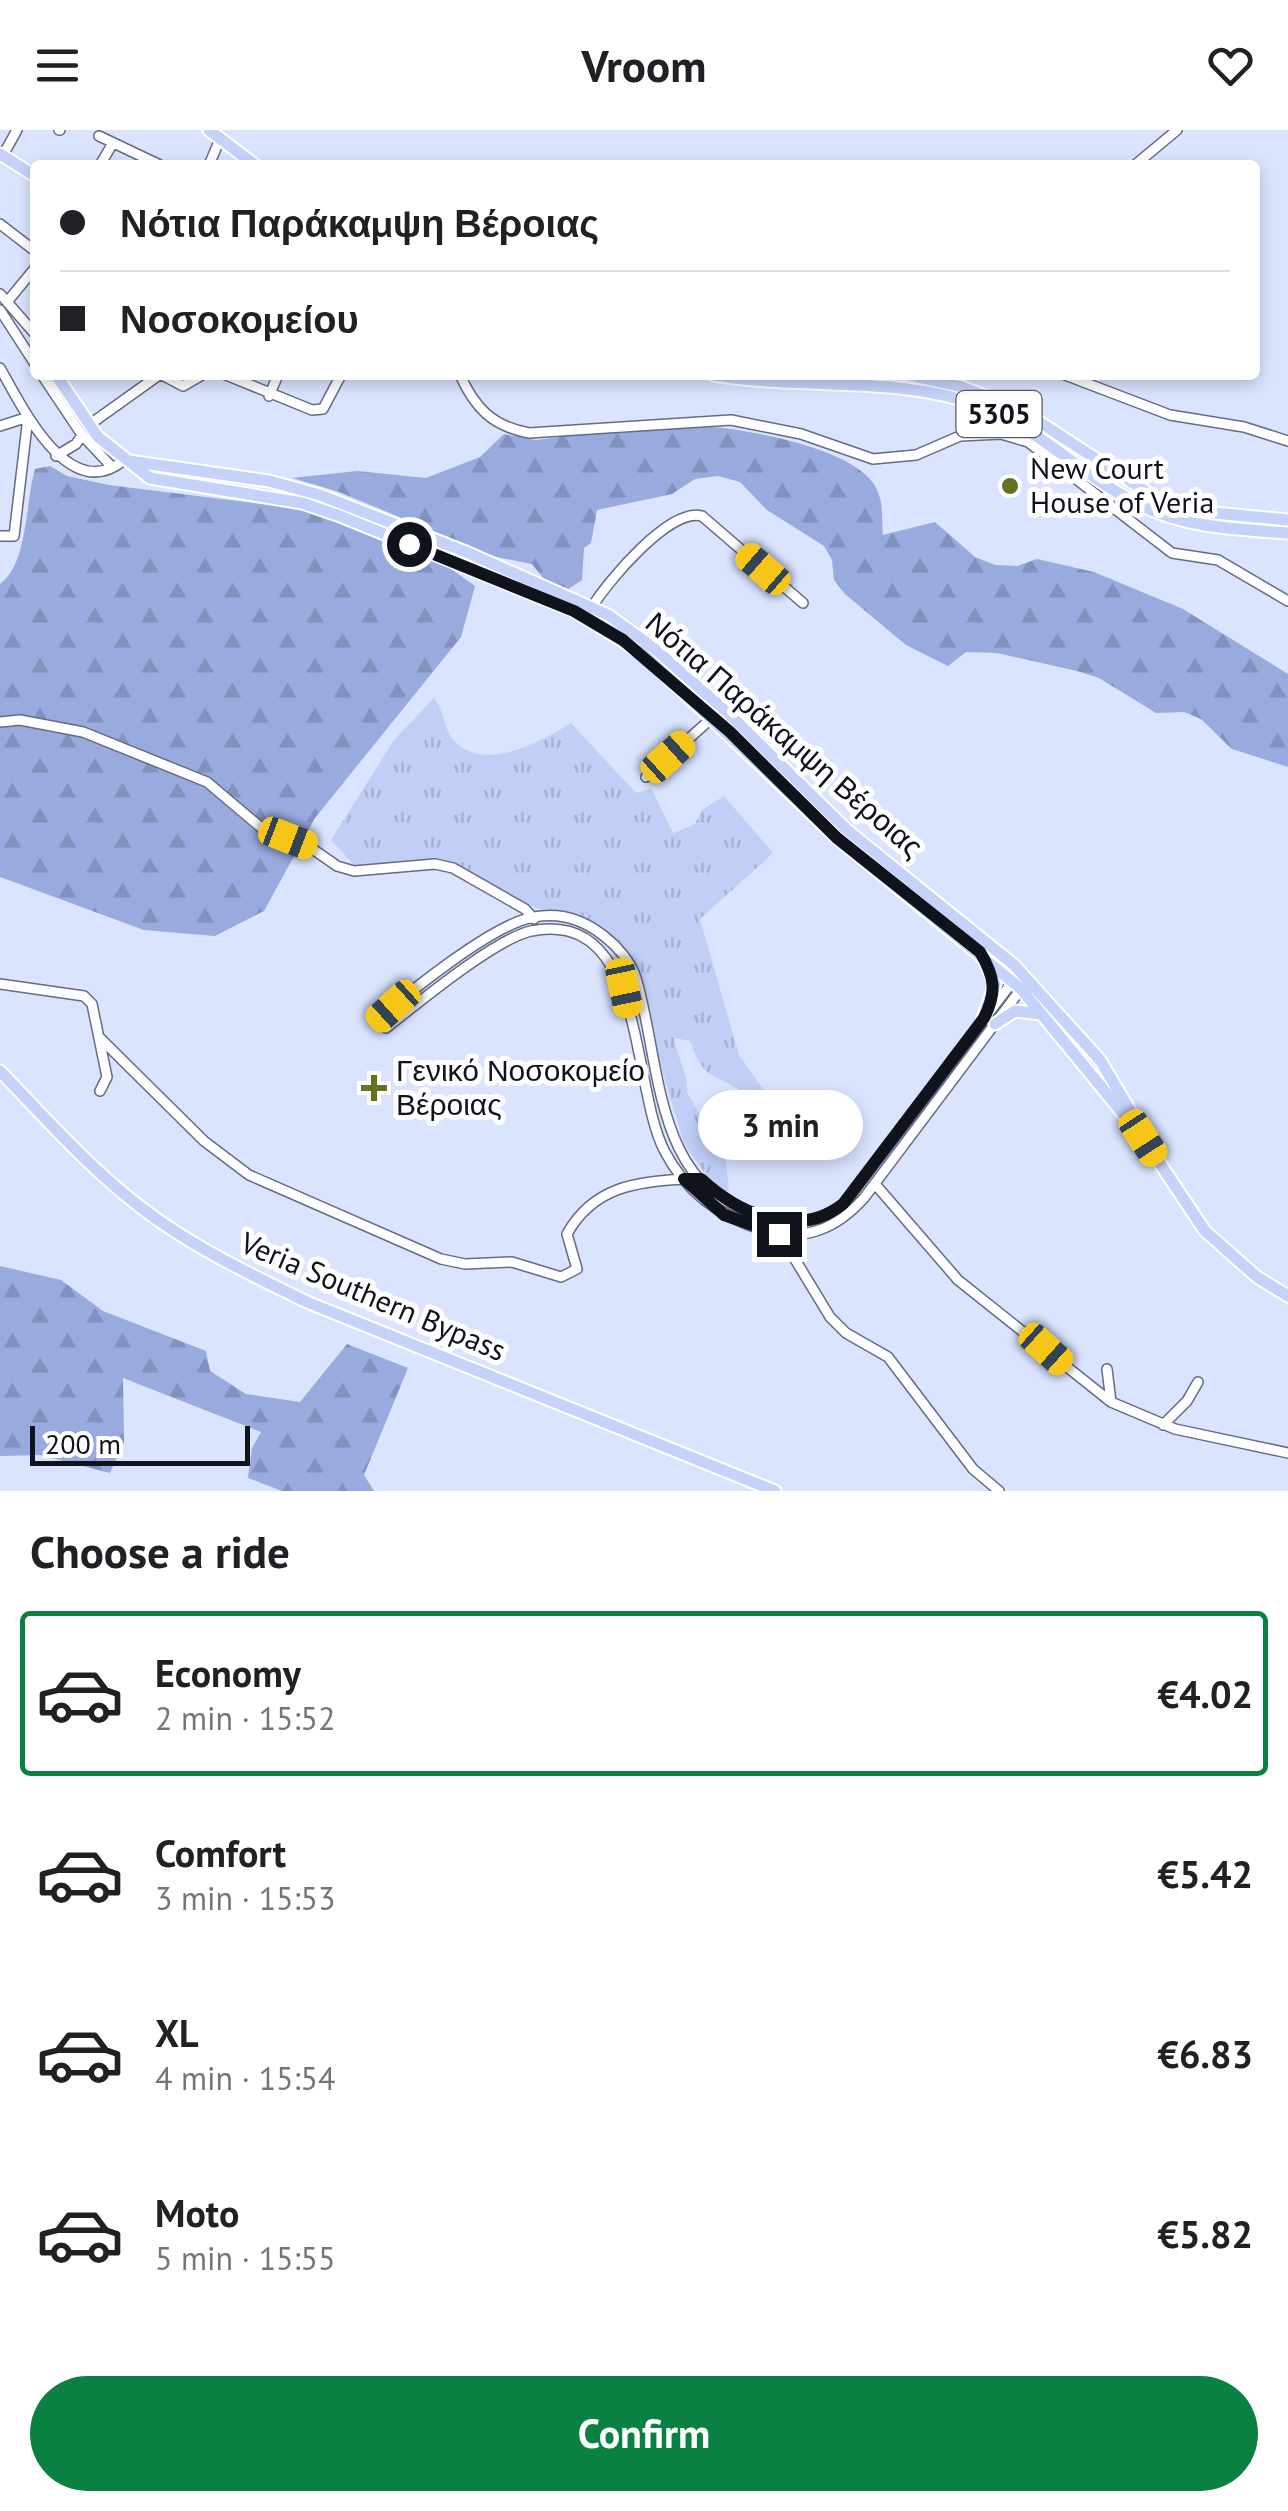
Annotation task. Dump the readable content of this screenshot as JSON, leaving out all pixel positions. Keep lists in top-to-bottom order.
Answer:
{
  "streets": {
    "main road": ["5305", "Νότια Παράκαμψη Βέροιας", "Veria Southern Bypass"]
  },
  "places": {
    "other": ["New Court House of Veria"],
    "health": ["Γενικό Νοσοκομείο Βέροιας"]
  },
  "scale_bar": "200 m",
  "page": {
    "header": "Vroom",
    "banner": ["Νότια Παράκαμψη Βέροιας", "Νοσοκομείου"],
    "bubble": "3 min",
    "scale": "200 m",
    "heading": "Choose a ride",
    "list": [
      {
        "name": "Economy",
        "note": "2 min · 15:52",
        "value": "€4.02"
      },
      {
        "name": "Comfort",
        "note": "3 min · 15:53",
        "value": "€5.42"
      },
      {
        "name": "XL",
        "note": "4 min · 15:54",
        "value": "€6.83"
      },
      {
        "name": "Moto",
        "note": "5 min · 15:55",
        "value": "€5.82"
      }
    ],
    "buttons": "Confirm"
  }
}
